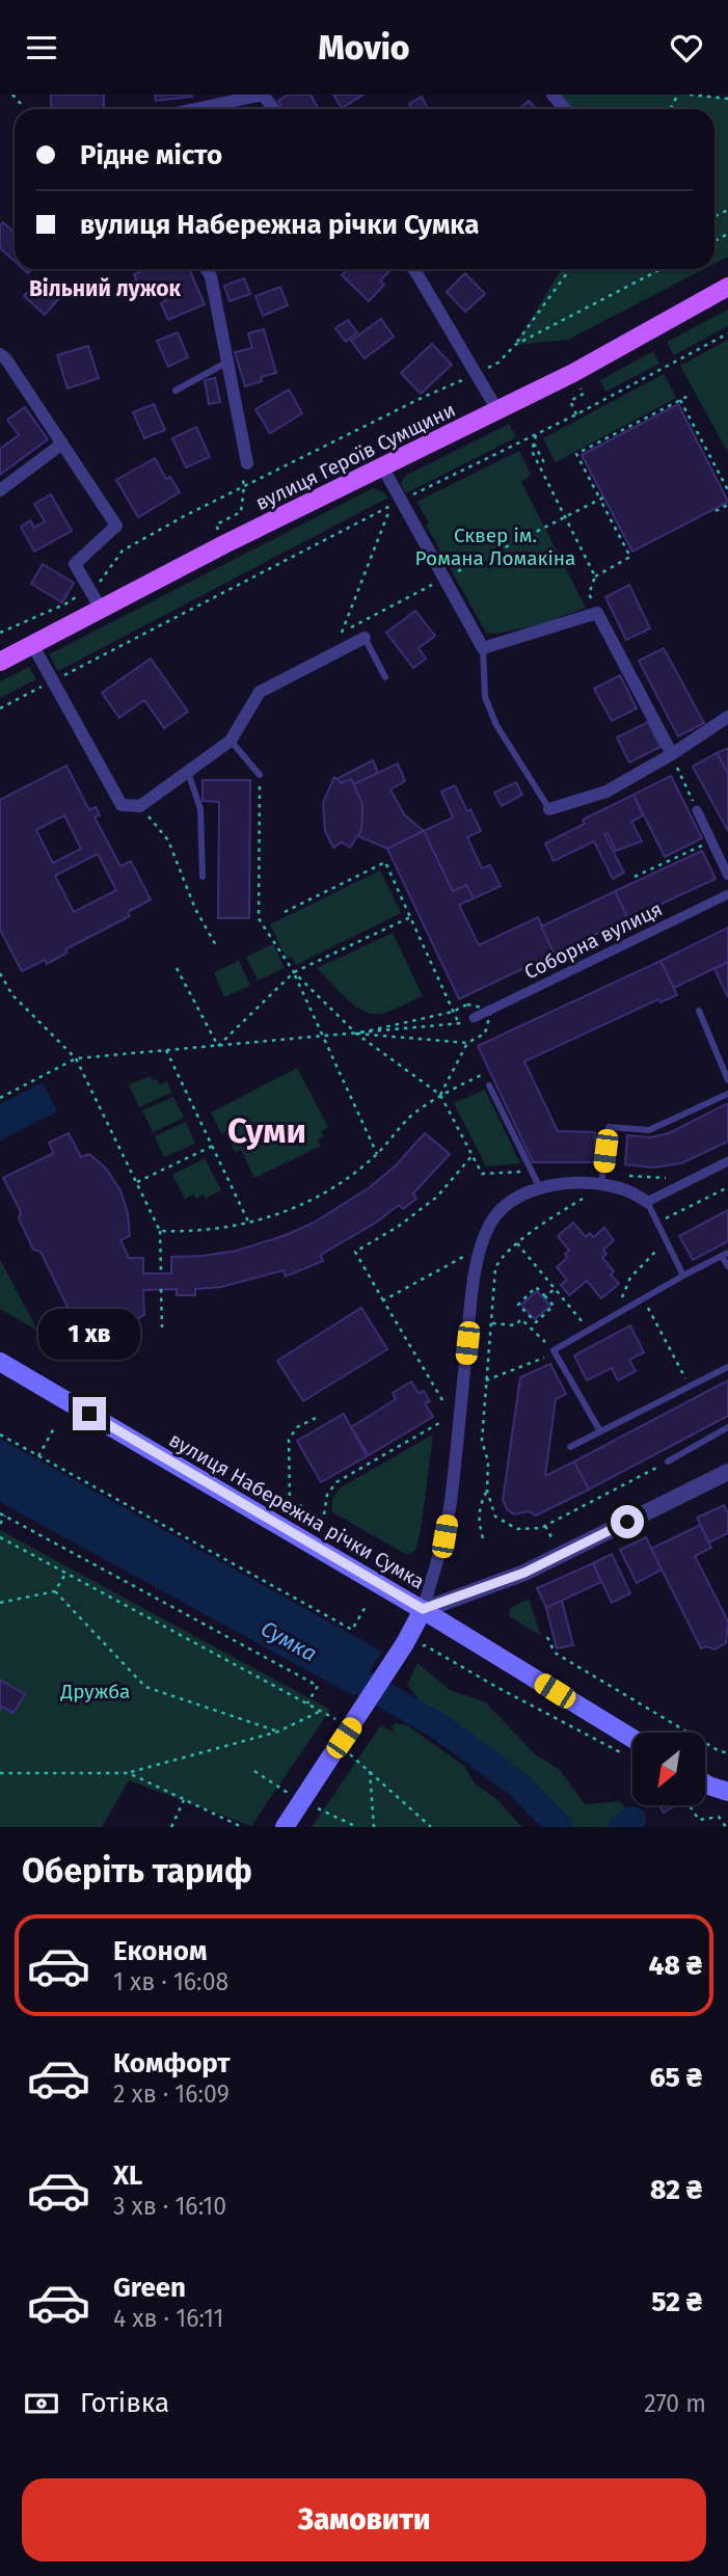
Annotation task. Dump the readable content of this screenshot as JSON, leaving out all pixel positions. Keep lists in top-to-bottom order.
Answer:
{
  "streets": {
    "main road": ["вулиця Героїв Сумщини", "вулиця Набережна річки Сумка"],
    "street": ["Соборна вулиця"]
  },
  "districts": ["Вільний лужок", "Суми"],
  "water": ["Сумка"],
  "parks": ["Сквер ім. Романа Ломакіна", "Дружба"],
  "north": "bottom left",
  "page": {
    "header": "Movio",
    "banner": ["Рідне місто", "вулиця Набережна річки Сумка"],
    "bubble": "1 хв",
    "heading": "Оберіть тариф",
    "list": [
      {
        "name": "Економ",
        "note": "1 хв · 16:08",
        "value": "48 ₴"
      },
      {
        "name": "Комфорт",
        "note": "2 хв · 16:09",
        "value": "65 ₴"
      },
      {
        "name": "XL",
        "note": "3 хв · 16:10",
        "value": "82 ₴"
      },
      {
        "name": "Green",
        "note": "4 хв · 16:11",
        "value": "52 ₴"
      }
    ],
    "pay": ["Готівка", "270 m"],
    "buttons": "Замовити"
  }
}
